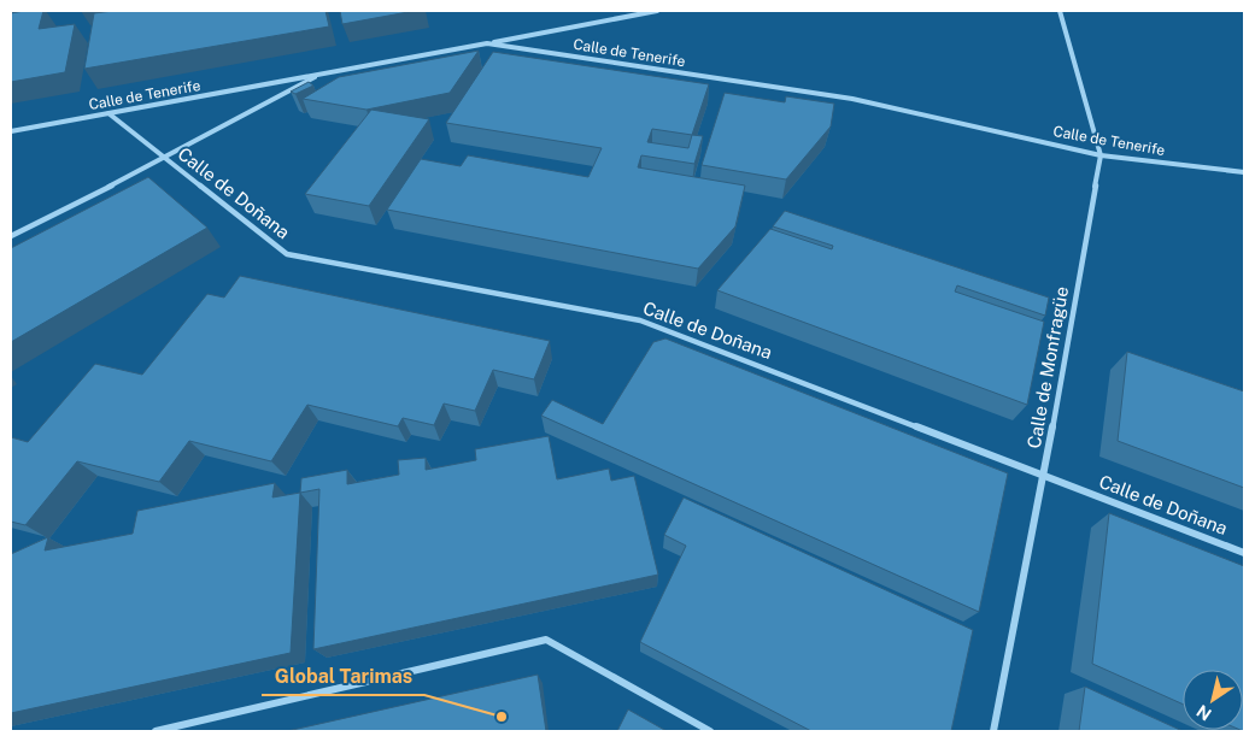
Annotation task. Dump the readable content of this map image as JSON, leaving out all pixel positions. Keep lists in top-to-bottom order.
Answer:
{
  "streets": {
    "street": ["Calle de Tenerife", "Calle de Doñana", "Calle de Monfragüe"]
  },
  "crossings": [
    ["Calle de Tenerife", "Calle de Doñana"],
    ["Calle de Tenerife", "Calle de Monfragüe"],
    ["Calle de Doñana", "Calle de Monfragüe"]
  ],
  "places": ["Global Tarimas"],
  "north": "bottom left"
}
